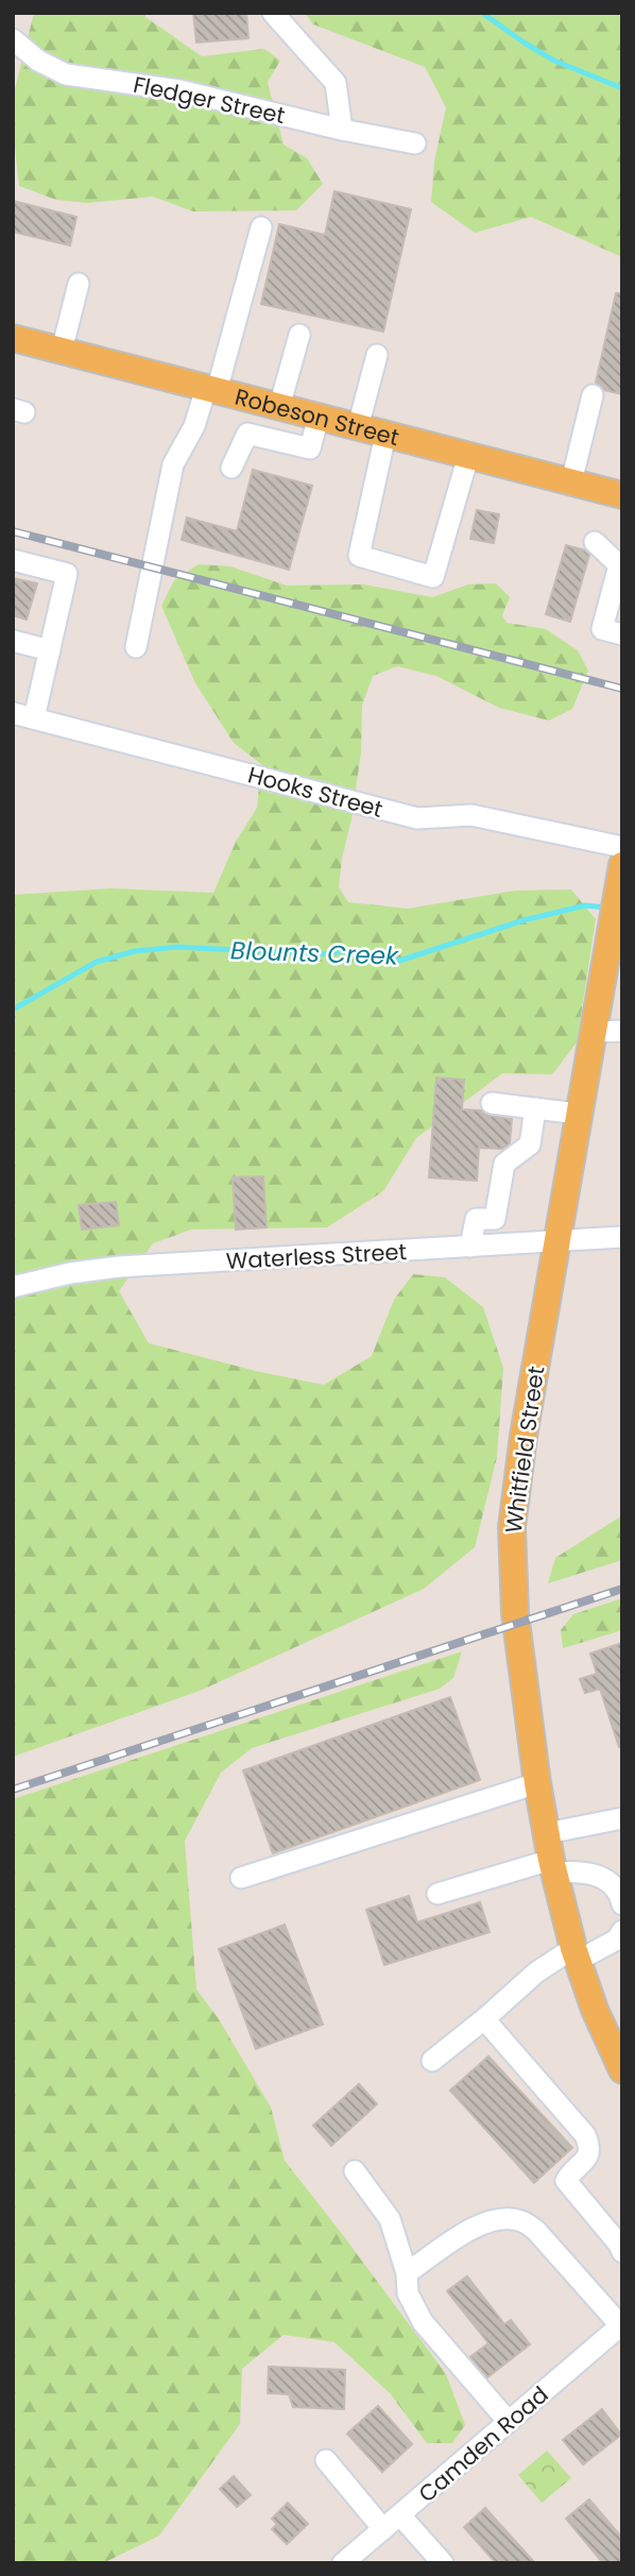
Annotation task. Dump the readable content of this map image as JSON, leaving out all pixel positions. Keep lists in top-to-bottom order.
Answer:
{
  "streets": {
    "main road": ["Robeson Street", "Whitfield Street"],
    "street": [
      "Fledger Street",
      "Hooks Street",
      "Waterless Street",
      "Camden Road"
    ]
  },
  "crossings": [
    ["Waterless Street", "Whitfield Street"]
  ],
  "water": ["Blounts Creek"]
}
